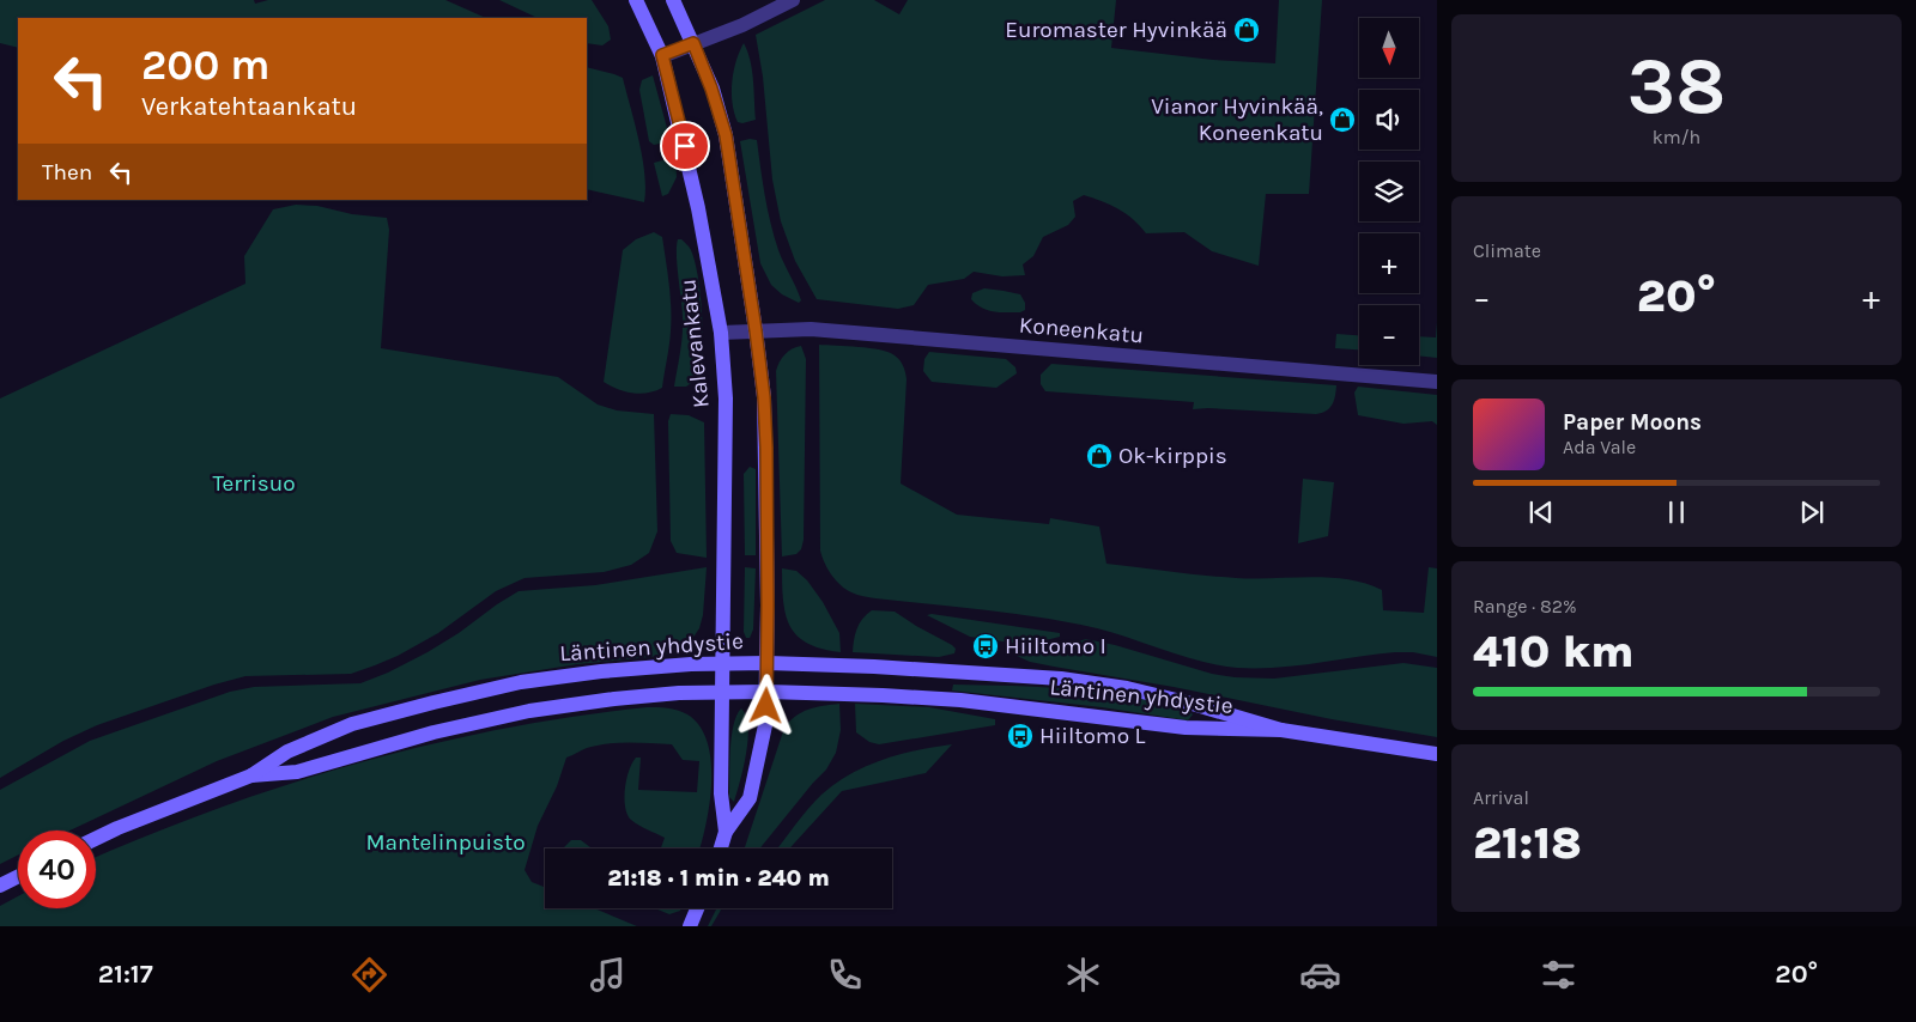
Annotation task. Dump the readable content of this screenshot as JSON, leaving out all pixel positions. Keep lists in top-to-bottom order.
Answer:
{
  "streets": {
    "main road": ["Kalevankatu", "Läntinen yhdystie"],
    "street": ["Koneenkatu"]
  },
  "crossings": [
    ["Koneenkatu", "Kalevankatu"],
    ["Kalevankatu", "Läntinen yhdystie"]
  ],
  "parks": ["Terrisuo", "Mantelinpuisto"],
  "places": {
    "shop": ["Euromaster Hyvinkää", "Vianor Hyvinkää, Koneenkatu", "Ok-kirppis"],
    "bus stop": ["Hiiltomo I", "Hiiltomo L"]
  },
  "north": "bottom",
  "page": {
    "tile": [
      ["38", "km/h"],
      "Climate",
      ["Range · 82%", "410 km"],
      ["Arrival", "21:18"]
    ],
    "map_buttons": ["+", "−"],
    "turn": ["200 m", "Verkatehtaankatu"],
    "then": "Then",
    "heat": ["−", "20°", "+"],
    "song": ["Paper Moons", "Ada Vale"],
    "limit": "40",
    "trip": "21:18 · 1 min · 240 m",
    "tabs": ["21:17", "20°"]
  }
}
